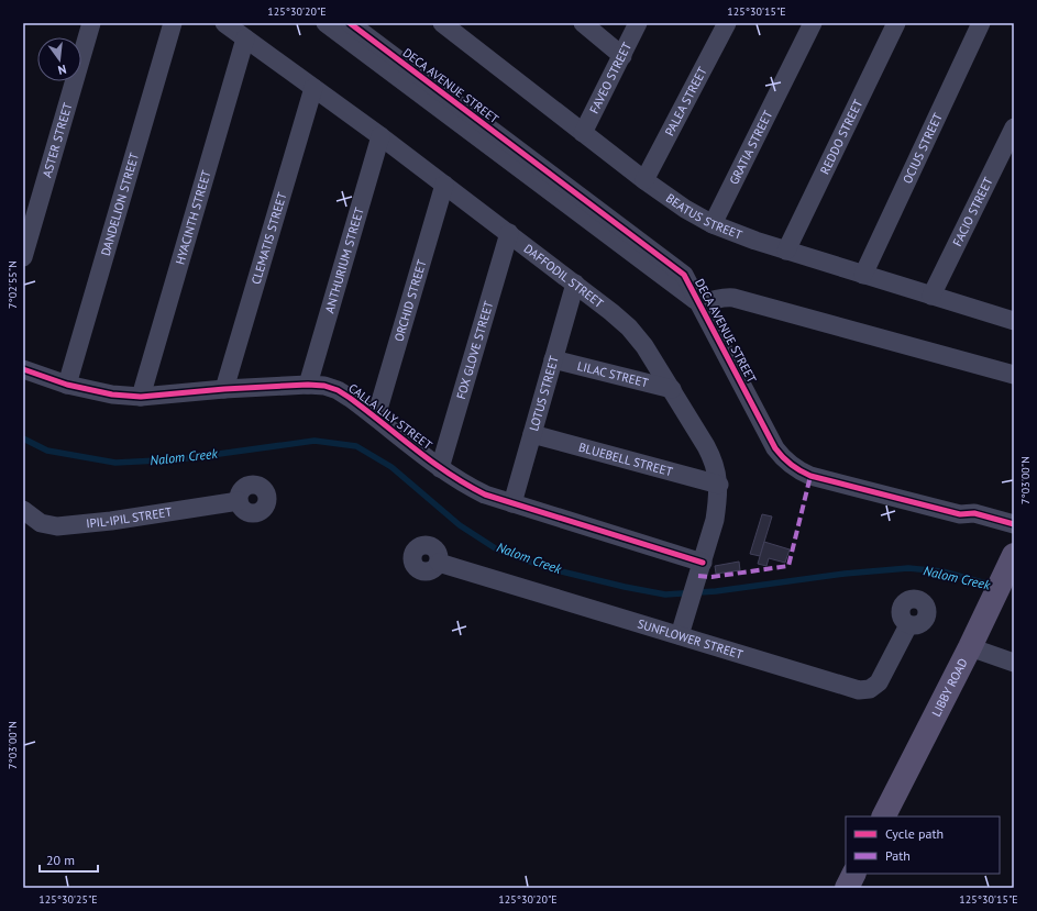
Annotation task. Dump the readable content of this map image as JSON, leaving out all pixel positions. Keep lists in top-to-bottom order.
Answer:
{
  "streets": {
    "main road": ["LIBBY ROAD"],
    "street": [
      "FAVEO STREET",
      "DECA AVENUE STREET",
      "PALEA STREET",
      "REDDO STREET",
      "ASTER STREET",
      "GRATIA STREET",
      "OCIUS STREET",
      "DANDELION STREET",
      "FACIO STREET",
      "BEATUS STREET",
      "HYACINTH STREET",
      "CLEMATIS STREET",
      "ANTHURIUM STREET",
      "DAFFODIL STREET",
      "ORCHID STREET",
      "FOX GLOVE STREET",
      "LILAC STREET",
      "LOTUS STREET",
      "CALLA LILY STREET",
      "BLUEBELL STREET",
      "IPIL-IPIL STREET",
      "SUNFLOWER STREET"
    ]
  },
  "crossings": [
    ["FAVEO STREET", "BEATUS STREET"],
    ["PALEA STREET", "BEATUS STREET"],
    ["REDDO STREET", "BEATUS STREET"],
    ["GRATIA STREET", "BEATUS STREET"],
    ["OCIUS STREET", "BEATUS STREET"],
    ["DANDELION STREET", "CALLA LILY STREET"],
    ["FACIO STREET", "BEATUS STREET"],
    ["HYACINTH STREET", "DAFFODIL STREET"],
    ["HYACINTH STREET", "CALLA LILY STREET"],
    ["CLEMATIS STREET", "DAFFODIL STREET"],
    ["CLEMATIS STREET", "CALLA LILY STREET"],
    ["ANTHURIUM STREET", "DAFFODIL STREET"],
    ["ANTHURIUM STREET", "CALLA LILY STREET"],
    ["DAFFODIL STREET", "ORCHID STREET"],
    ["DAFFODIL STREET", "FOX GLOVE STREET"],
    ["DAFFODIL STREET", "LILAC STREET"],
    ["DAFFODIL STREET", "LOTUS STREET"],
    ["DAFFODIL STREET", "CALLA LILY STREET"],
    ["DAFFODIL STREET", "BLUEBELL STREET"],
    ["DAFFODIL STREET", "SUNFLOWER STREET"],
    ["ORCHID STREET", "CALLA LILY STREET"],
    ["FOX GLOVE STREET", "CALLA LILY STREET"],
    ["LILAC STREET", "LOTUS STREET"],
    ["LOTUS STREET", "CALLA LILY STREET"],
    ["LOTUS STREET", "BLUEBELL STREET"]
  ],
  "water": ["Nalom Creek"],
  "legend": ["Cycle path", "Path"],
  "scale_bar": "20 m",
  "north": "bottom",
  "coordinates": [
    "125°30'20\"E",
    "125°30'15\"E",
    "7°02'55\"N",
    "7°03'00\"N",
    "125°30'25\"E"
  ]
}
